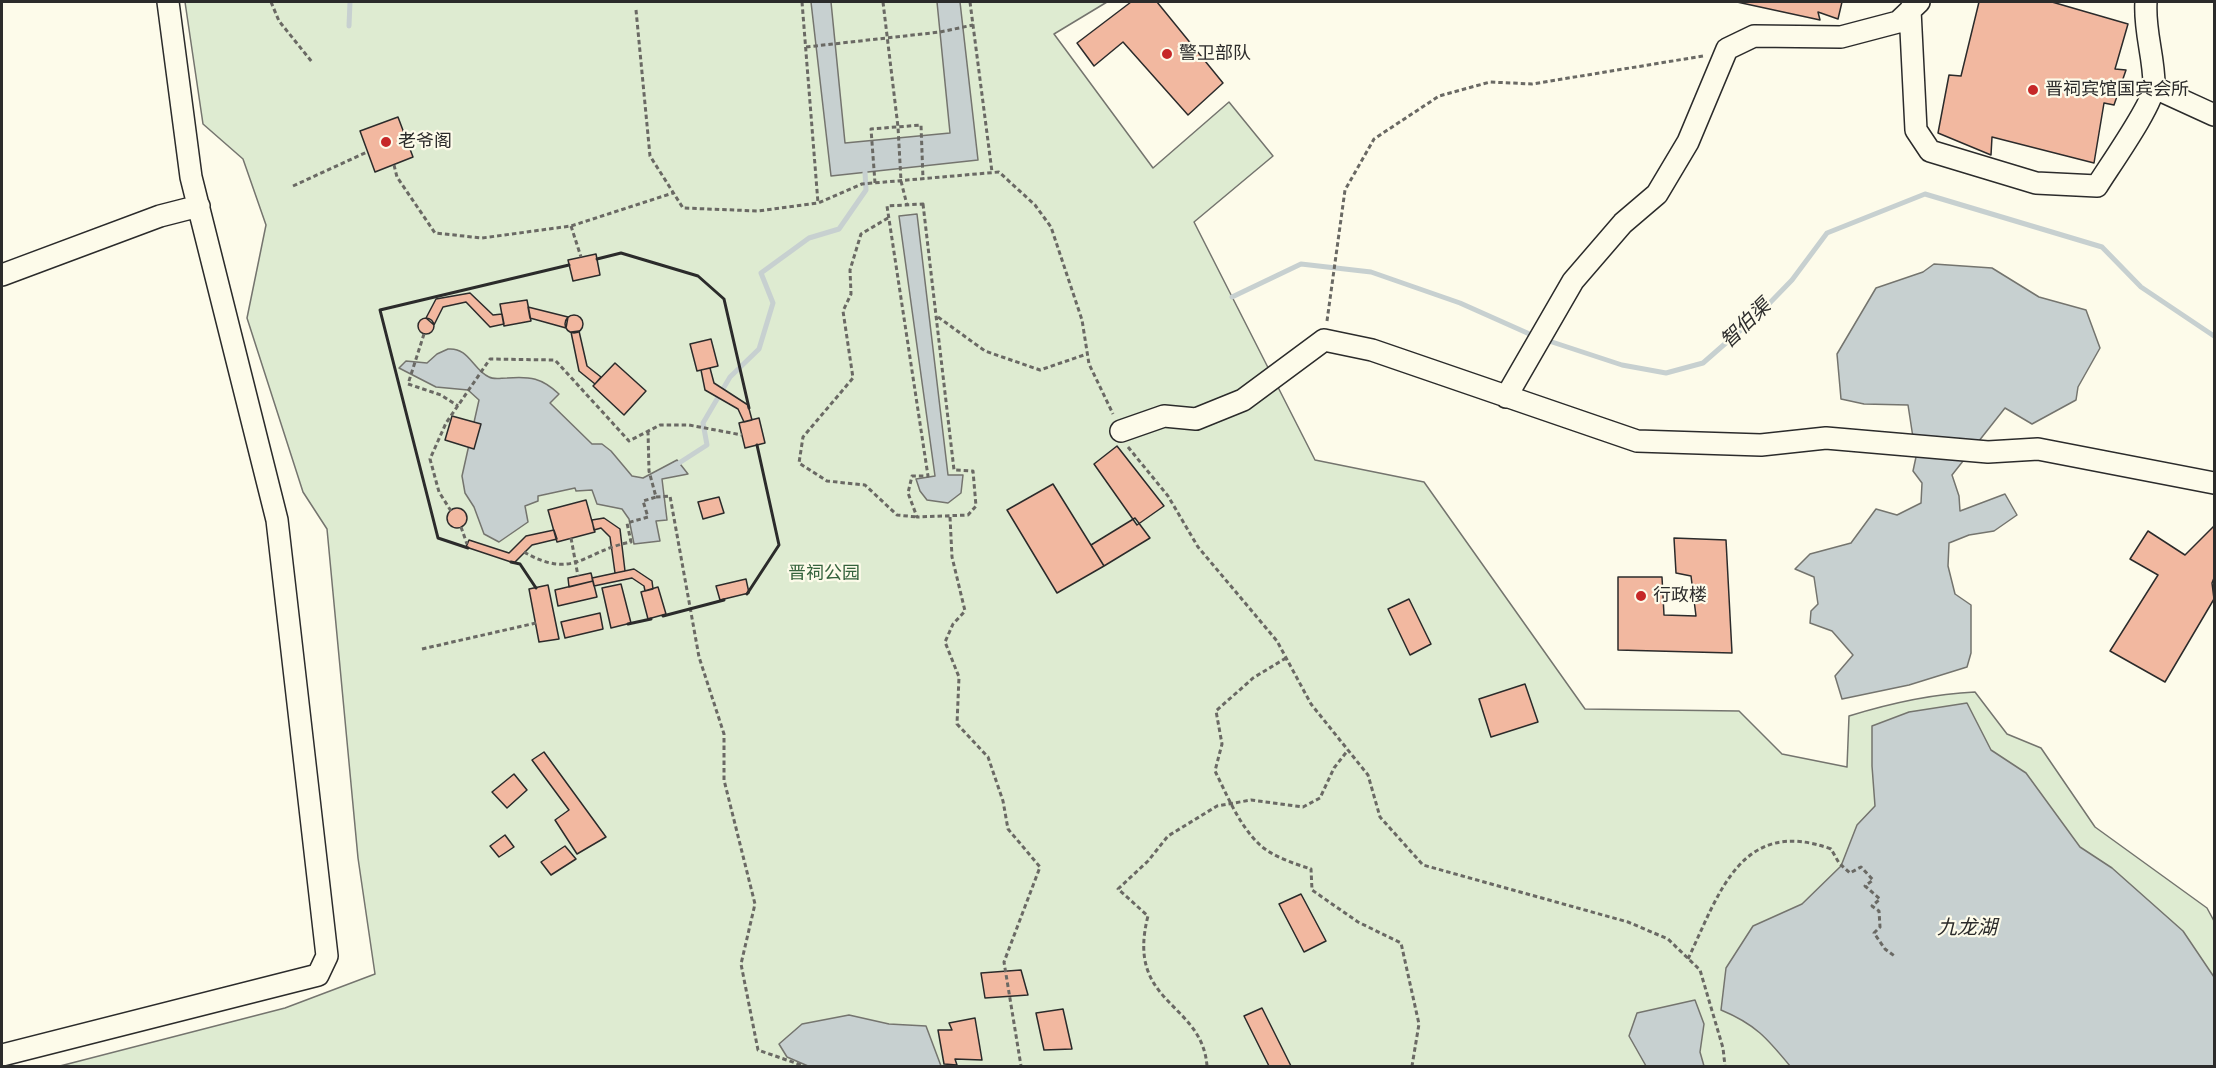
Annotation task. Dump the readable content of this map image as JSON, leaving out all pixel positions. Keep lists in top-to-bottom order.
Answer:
{
  "water": ["智伯渠", "九龙湖"],
  "parks": ["晋祠公园"],
  "places": [
    "警卫部队",
    "晋祠宾馆国宾会所",
    "老爷阁",
    "行政楼"
  ]
}
